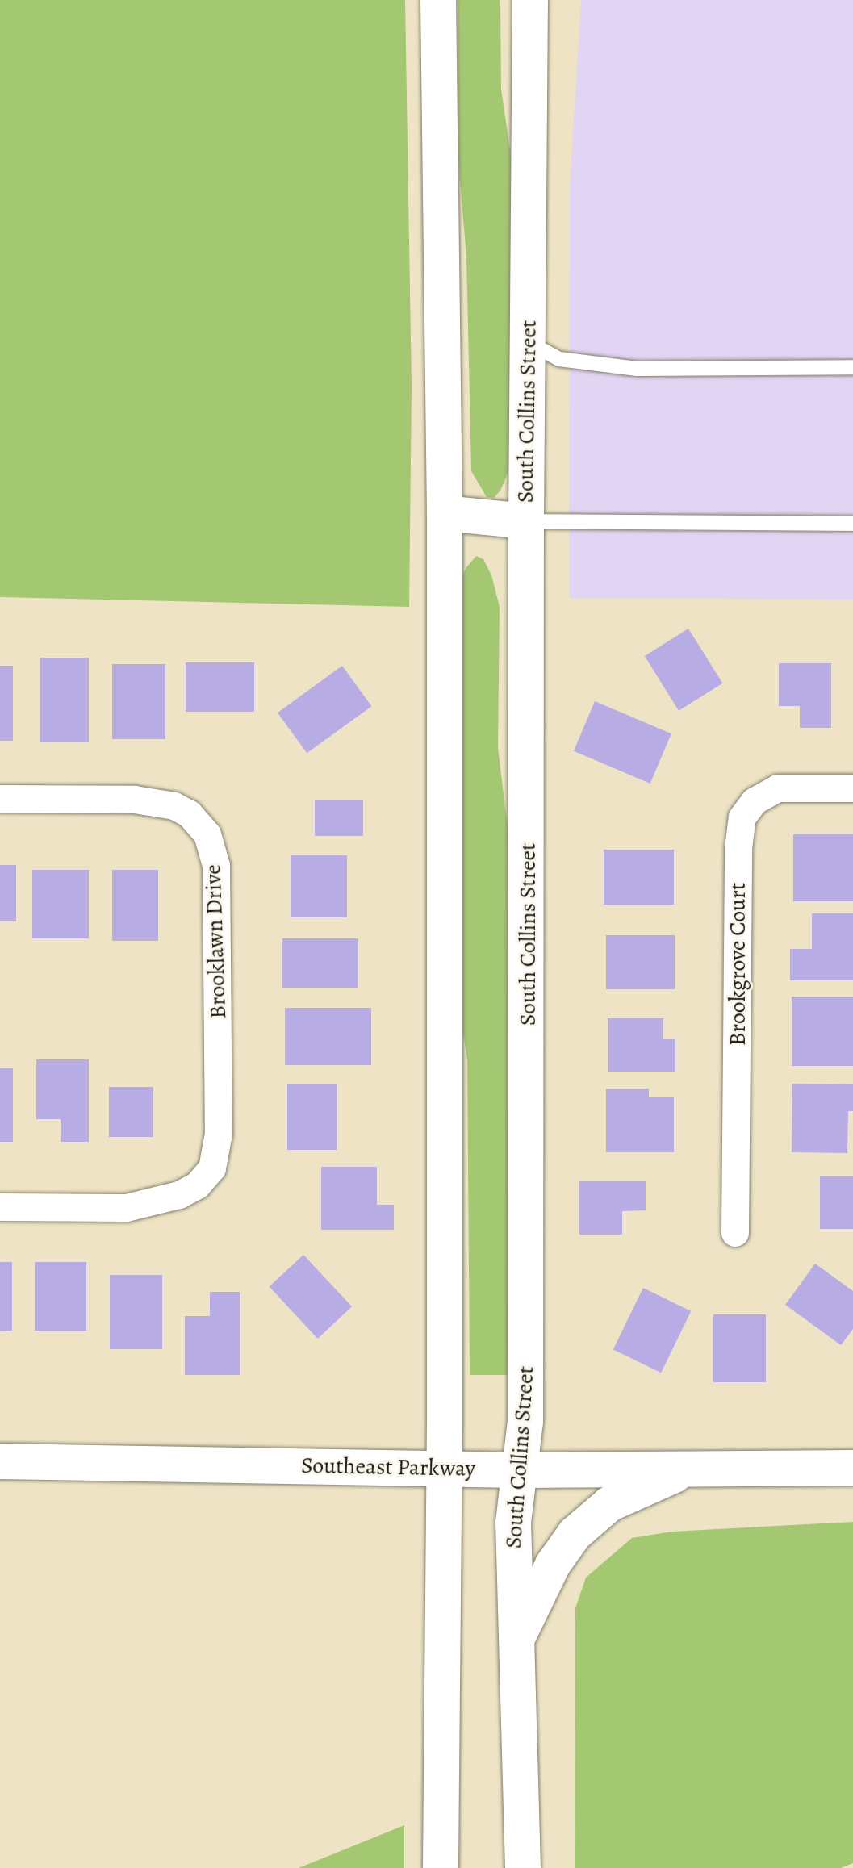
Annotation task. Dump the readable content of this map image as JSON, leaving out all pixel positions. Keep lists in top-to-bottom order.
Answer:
{
  "streets": {
    "main road": ["South Collins Street", "Southeast Parkway"],
    "street": ["Brooklawn Drive", "Brookgrove Court"]
  },
  "crossings": [
    ["South Collins Street", "Southeast Parkway"]
  ]
}
